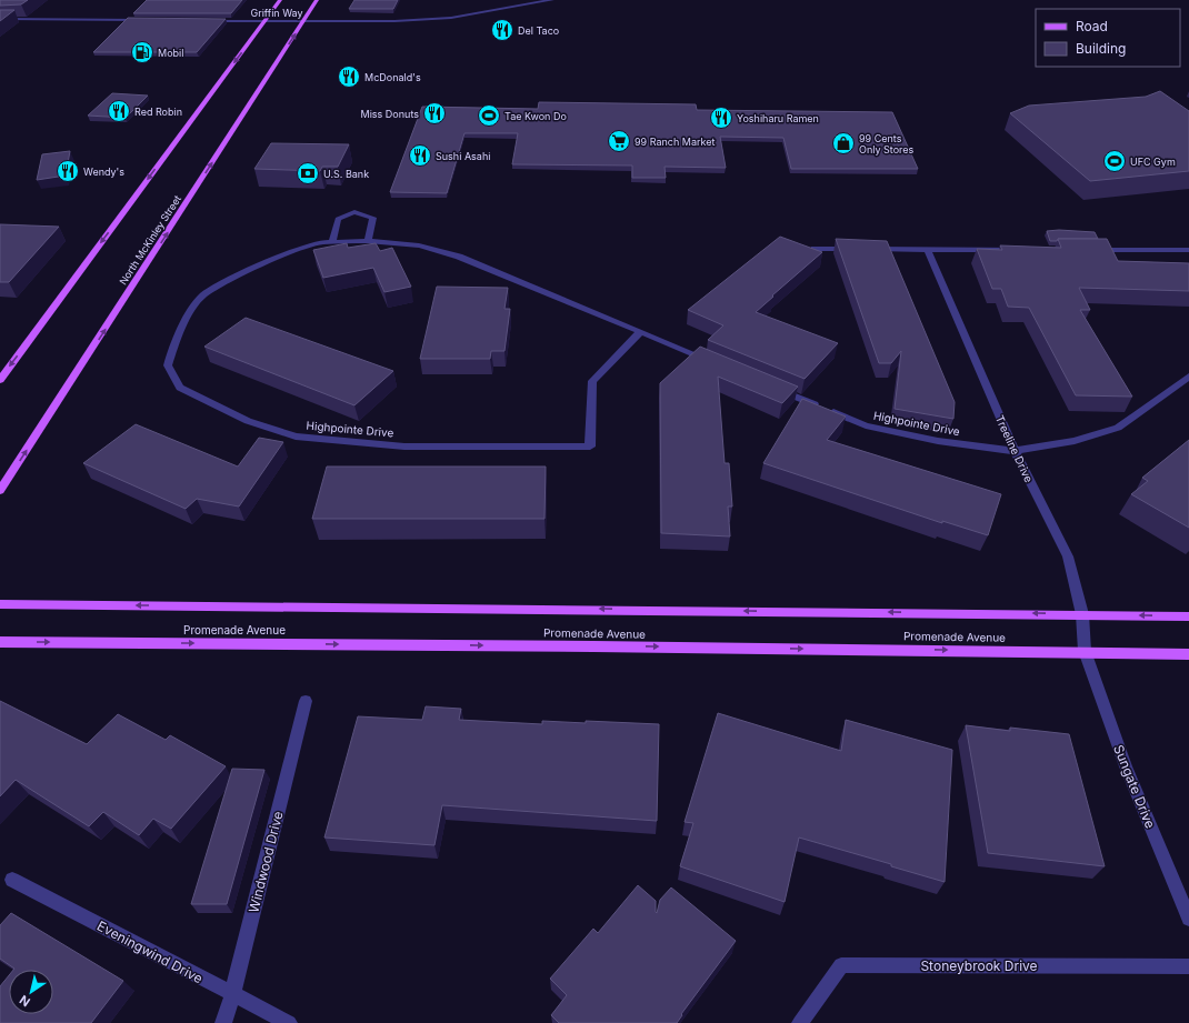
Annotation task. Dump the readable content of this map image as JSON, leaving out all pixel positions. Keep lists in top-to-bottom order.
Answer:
{
  "streets": {
    "main road": ["North McKinley Street", "Promenade Avenue"],
    "street": [
      "Griffin Way",
      "Highpointe Drive",
      "Treeline Drive",
      "Sungate Drive",
      "Windwood Drive",
      "Eveningwind Drive",
      "Stoneybrook Drive"
    ]
  },
  "crossings": [
    ["Griffin Way", "North McKinley Street"],
    ["Highpointe Drive", "Treeline Drive"],
    ["Treeline Drive", "Promenade Avenue"],
    ["Treeline Drive", "Sungate Drive"],
    ["Promenade Avenue", "Sungate Drive"],
    ["Windwood Drive", "Eveningwind Drive"]
  ],
  "places": {
    "restaurant": [
      "Del Taco",
      "McDonald's",
      "Red Robin",
      "Miss Donuts",
      "Yoshiharu Ramen",
      "Sushi Asahi",
      "Wendy's"
    ],
    "fuel station": ["Mobil"],
    "sports": ["Tae Kwon Do", "UFC Gym"],
    "supermarket": ["99 Ranch Market"],
    "shop": ["99 Cents Only Stores"],
    "bank": ["U.S. Bank"]
  },
  "legend": ["Road", "Building"],
  "north": "bottom left"
}
